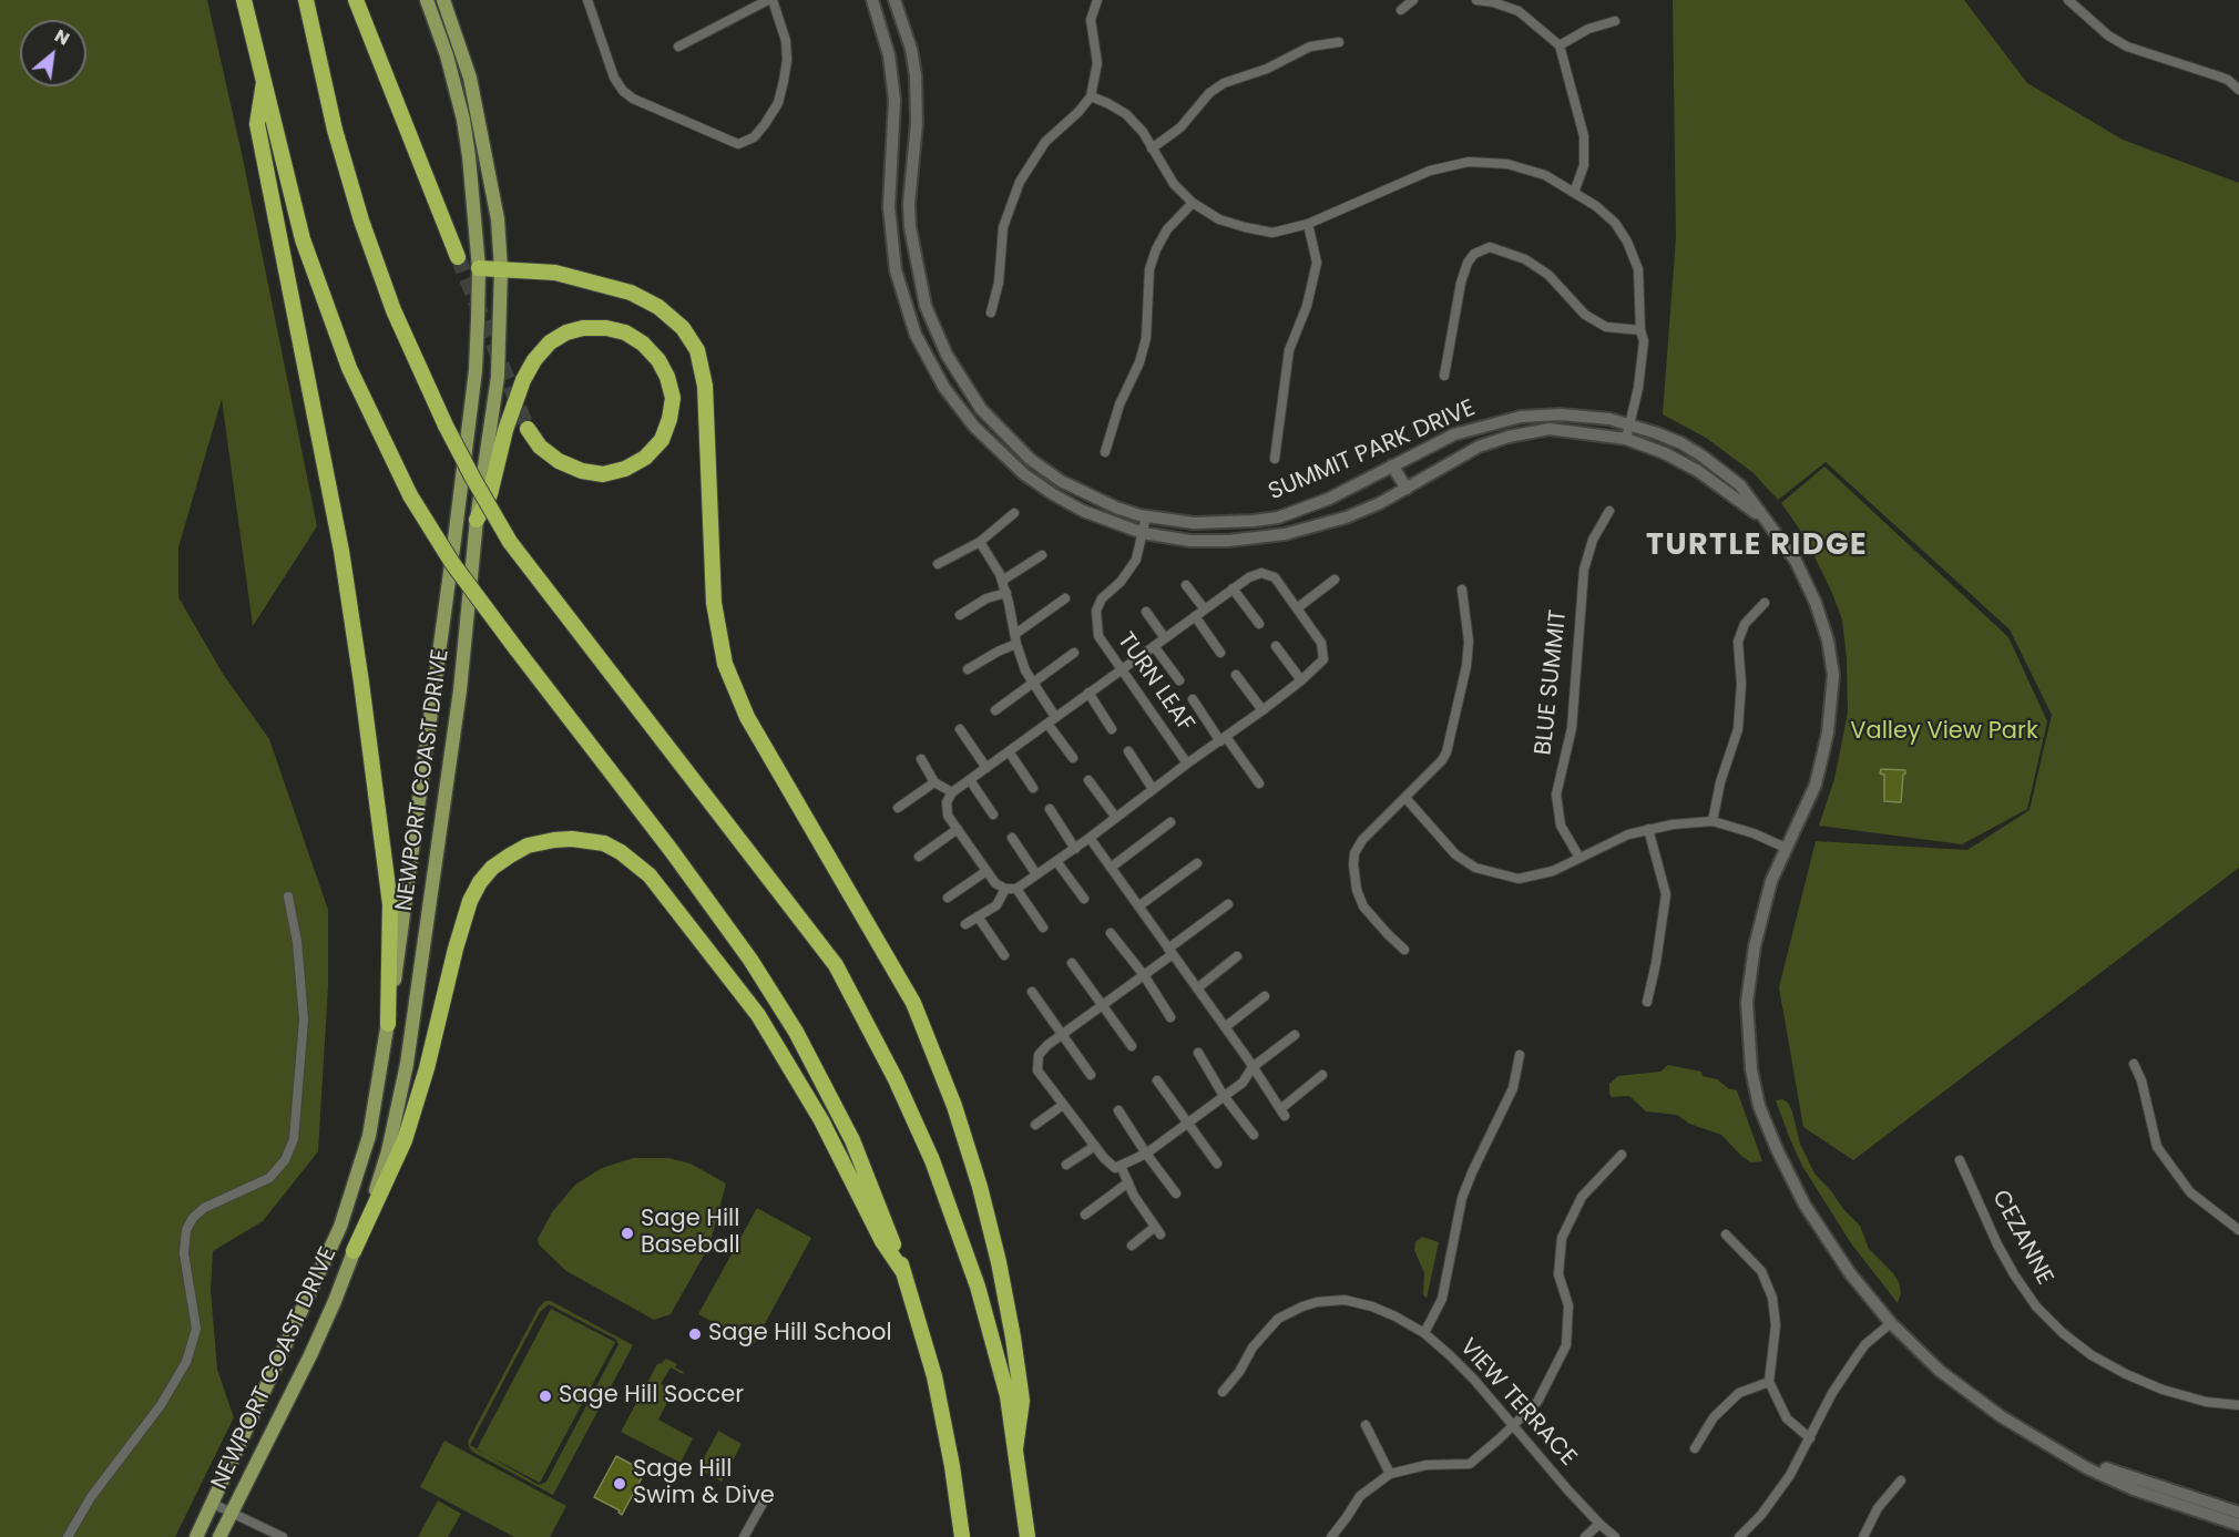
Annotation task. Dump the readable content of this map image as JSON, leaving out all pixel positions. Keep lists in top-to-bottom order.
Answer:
{
  "streets": {
    "main road": ["NEWPORT COAST DRIVE"],
    "street": [
      "SUMMIT PARK DRIVE",
      "TURN LEAF",
      "BLUE SUMMIT",
      "CEZANNE",
      "VIEW TERRACE"
    ]
  },
  "crossings": [
    ["SUMMIT PARK DRIVE", "TURN LEAF"]
  ],
  "districts": ["TURTLE RIDGE"],
  "parks": ["Valley View Park"],
  "places": [
    "Sage Hill Baseball",
    "Sage Hill School",
    "Sage Hill Soccer",
    "Sage Hill Swim & Dive"
  ],
  "north": "top right"
}
